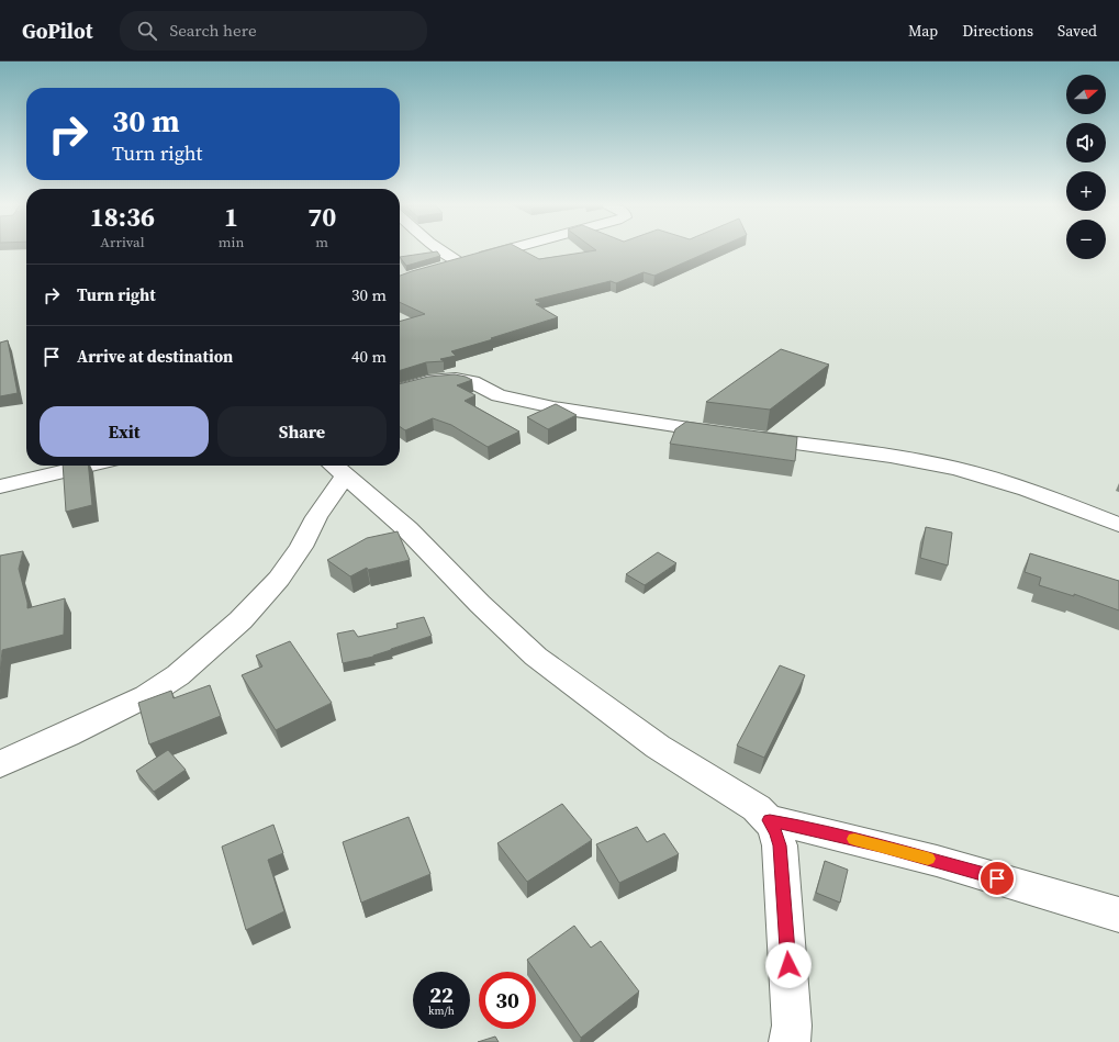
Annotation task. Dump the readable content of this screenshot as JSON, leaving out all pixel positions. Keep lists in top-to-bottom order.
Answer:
{
  "north": "right",
  "page": {
    "header": "GoPilot",
    "search": "Search here",
    "nav": ["Map", "Directions", "Saved"],
    "map_buttons": ["+", "−"],
    "turn": ["30 m", "Turn right"],
    "eta": [
      "18:36",
      "Arrival",
      "1",
      "min",
      "70",
      "m"
    ],
    "list": [
      {
        "name": "Turn right",
        "value": "30 m"
      },
      {
        "name": "Arrive at destination",
        "value": "40 m"
      }
    ],
    "buttons": ["Exit", "Share"],
    "speed": "22 km/h",
    "limit": "30"
  }
}
